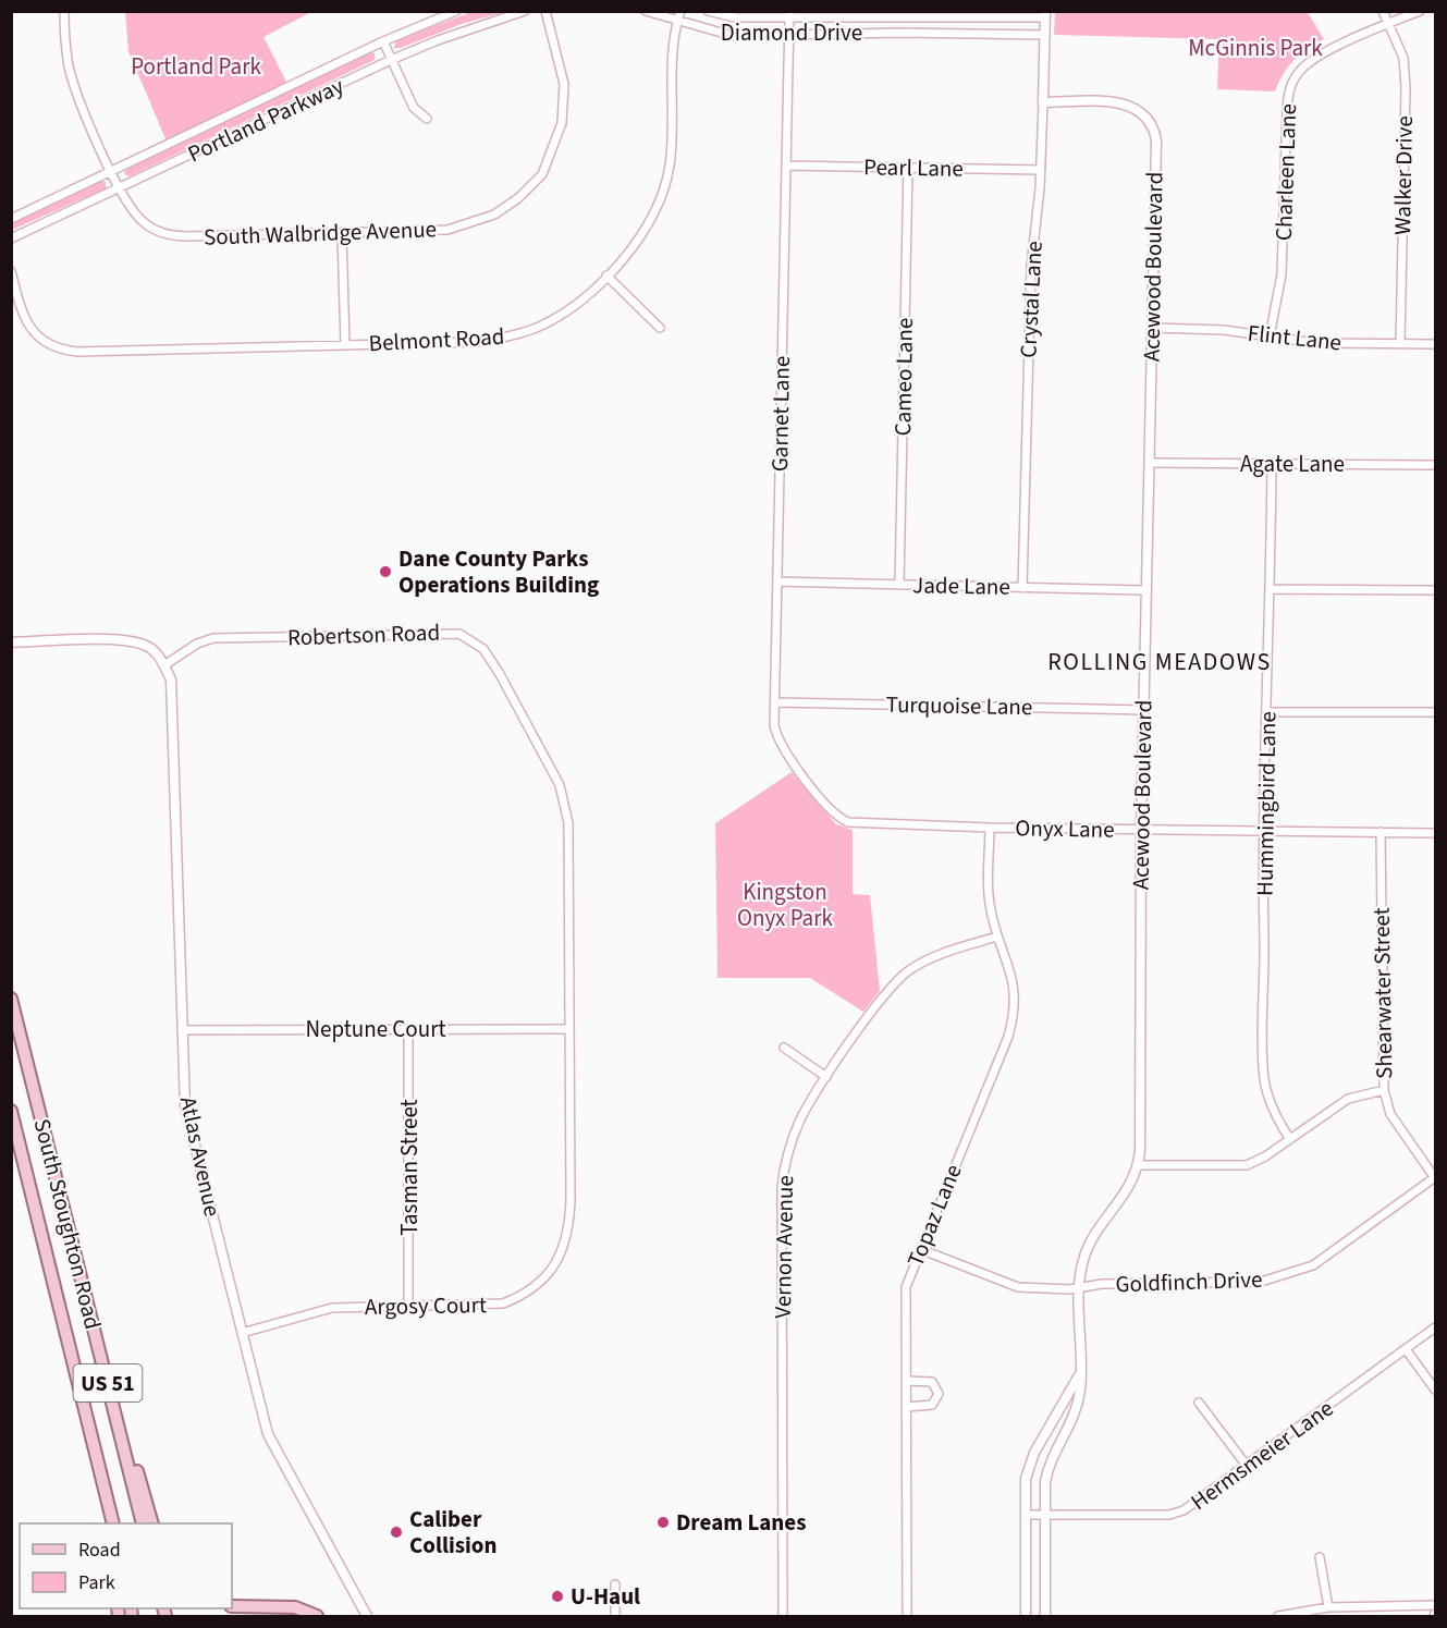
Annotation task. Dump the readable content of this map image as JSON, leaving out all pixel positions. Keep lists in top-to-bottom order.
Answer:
{
  "streets": {
    "main road": ["South Stoughton Road", "US 51"],
    "street": [
      "Diamond Drive",
      "Portland Parkway",
      "Pearl Lane",
      "Charleen Lane",
      "Walker Drive",
      "South Walbridge Avenue",
      "Acewood Boulevard",
      "Crystal Lane",
      "Flint Lane",
      "Belmont Road",
      "Cameo Lane",
      "Garnet Lane",
      "Agate Lane",
      "Jade Lane",
      "Robertson Road",
      "Turquoise Lane",
      "Hummingbird Lane",
      "Onyx Lane",
      "Shearwater Street",
      "Neptune Court",
      "Atlas Avenue",
      "Tasman Street",
      "Topaz Lane",
      "Vernon Avenue",
      "Goldfinch Drive",
      "Argosy Court",
      "Hermsmeier Lane"
    ]
  },
  "crossings": [
    ["Diamond Drive", "Crystal Lane"],
    ["Diamond Drive", "Belmont Road"],
    ["Diamond Drive", "Garnet Lane"],
    ["Portland Parkway", "South Walbridge Avenue"],
    ["Pearl Lane", "Crystal Lane"],
    ["Pearl Lane", "Cameo Lane"],
    ["Pearl Lane", "Garnet Lane"],
    ["Charleen Lane", "Walker Drive"],
    ["Charleen Lane", "Flint Lane"],
    ["Walker Drive", "Flint Lane"],
    ["Acewood Boulevard", "Crystal Lane"],
    ["Acewood Boulevard", "Flint Lane"],
    ["Acewood Boulevard", "Agate Lane"],
    ["Acewood Boulevard", "Jade Lane"],
    ["Acewood Boulevard", "Turquoise Lane"],
    ["Acewood Boulevard", "Onyx Lane"],
    ["Acewood Boulevard", "Goldfinch Drive"],
    ["Acewood Boulevard", "Hermsmeier Lane"],
    ["Crystal Lane", "Jade Lane"],
    ["Cameo Lane", "Jade Lane"],
    ["Garnet Lane", "Jade Lane"],
    ["Garnet Lane", "Turquoise Lane"],
    ["Garnet Lane", "Onyx Lane"],
    ["Agate Lane", "Hummingbird Lane"],
    ["Robertson Road", "Neptune Court"],
    ["Robertson Road", "Atlas Avenue"],
    ["Robertson Road", "Argosy Court"],
    ["Hummingbird Lane", "Onyx Lane"],
    ["Onyx Lane", "Shearwater Street"],
    ["Onyx Lane", "Topaz Lane"],
    ["Shearwater Street", "Goldfinch Drive"],
    ["Neptune Court", "Atlas Avenue"],
    ["Neptune Court", "Tasman Street"],
    ["Neptune Court", "Argosy Court"],
    ["Atlas Avenue", "Argosy Court"],
    ["Tasman Street", "Argosy Court"],
    ["Topaz Lane", "Vernon Avenue"],
    ["Topaz Lane", "Goldfinch Drive"]
  ],
  "districts": ["ROLLING MEADOWS"],
  "parks": ["McGinnis Park", "Portland Park", "Kingston Onyx Park"],
  "places": [
    "Dane County Parks Operations Building",
    "Dream Lanes",
    "Caliber Collision",
    "U-Haul"
  ],
  "legend": ["Road", "Park"]
}
